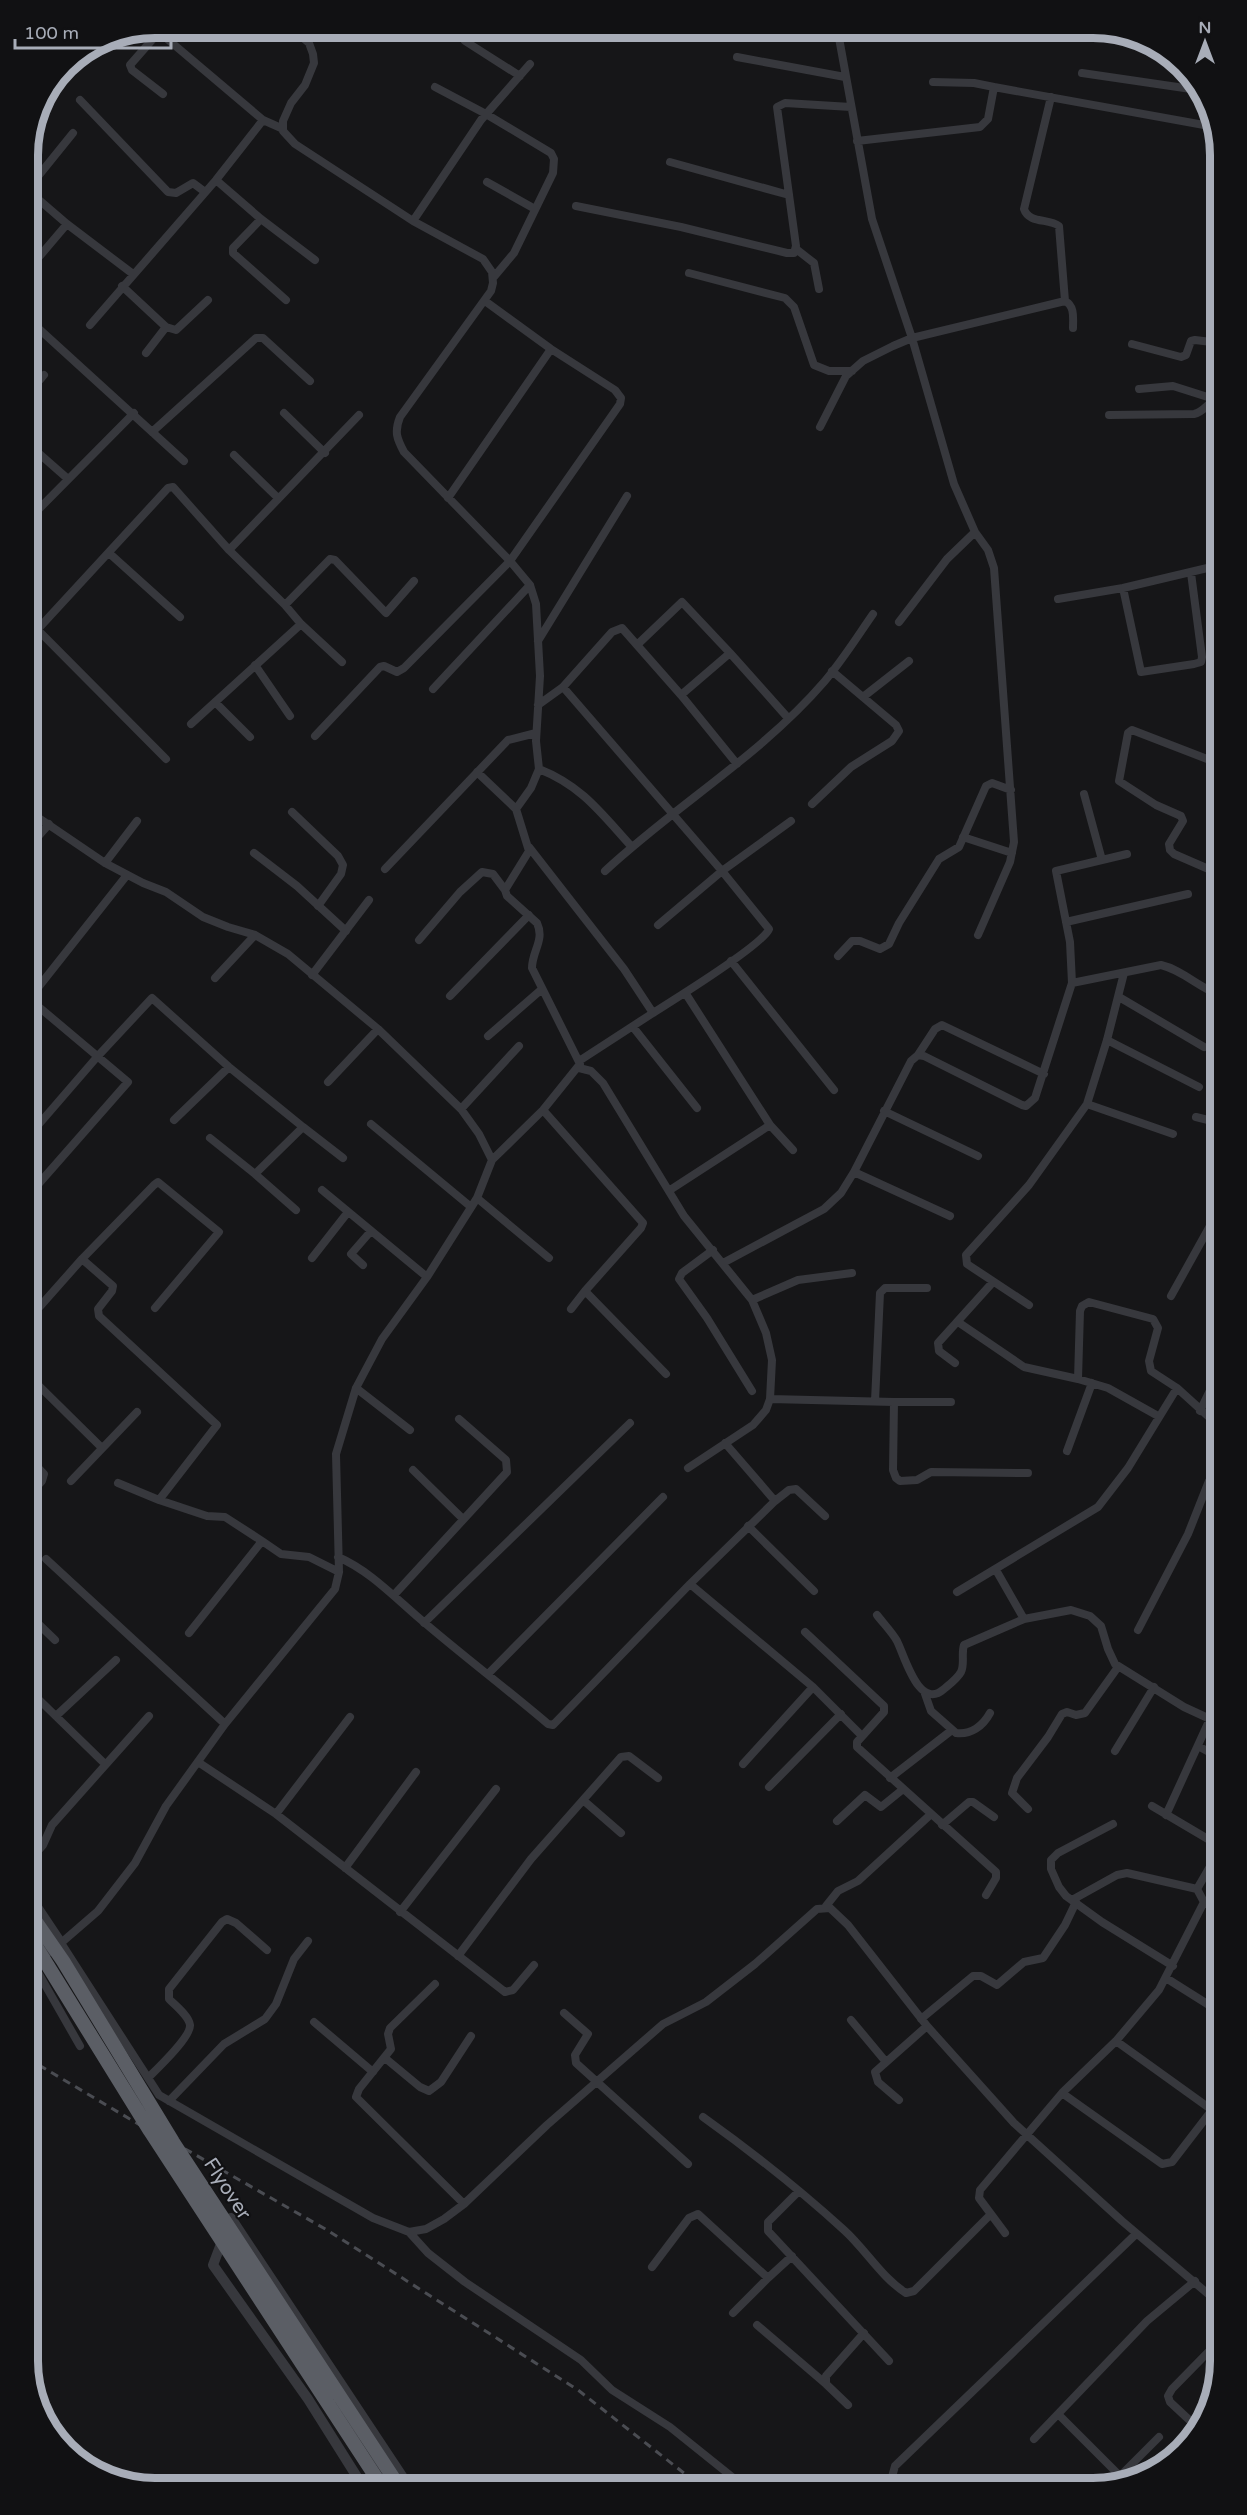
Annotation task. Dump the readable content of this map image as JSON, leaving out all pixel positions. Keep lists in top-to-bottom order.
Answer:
{
  "streets": {
    "highway": ["Flyover"]
  },
  "scale_bar": "100 m",
  "north": "top"
}
